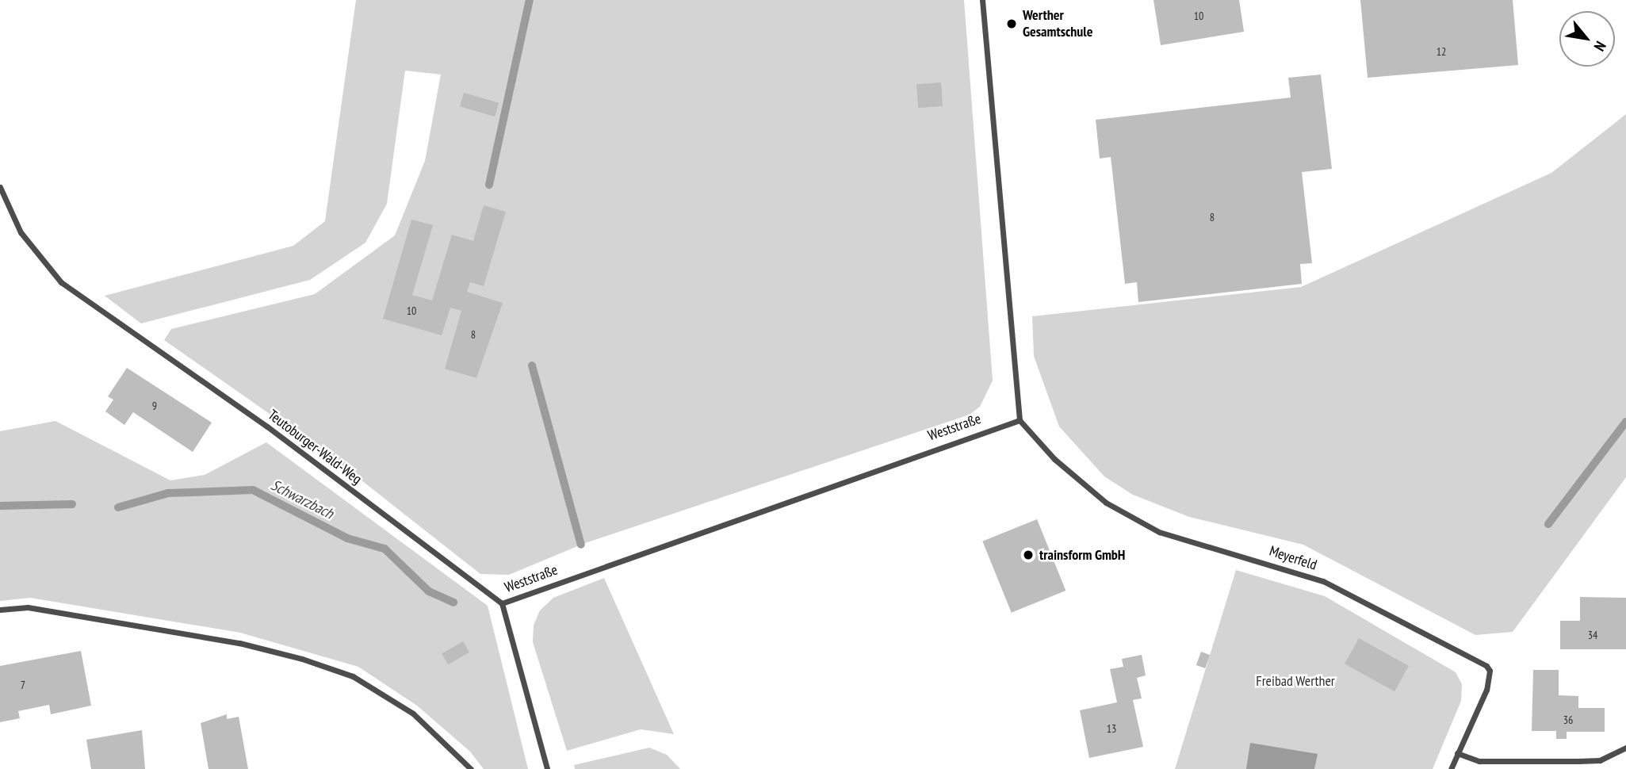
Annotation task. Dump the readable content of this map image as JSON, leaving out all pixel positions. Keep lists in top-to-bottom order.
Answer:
{
  "streets": {
    "street": ["Weststraße", "Teutoburger-Wald-Weg", "Meyerfeld"]
  },
  "crossings": [
    ["Weststraße", "Teutoburger-Wald-Weg"],
    ["Weststraße", "Meyerfeld"]
  ],
  "water": ["Schwarzbach"],
  "parks": ["Freibad Werther"],
  "places": ["Werther Gesamtschule", "trainsform GmbH"],
  "house_numbers": [
    "10",
    "12",
    "8",
    "10",
    "8",
    "9",
    "34",
    "7",
    "36",
    "13"
  ],
  "north": "bottom right"
}
